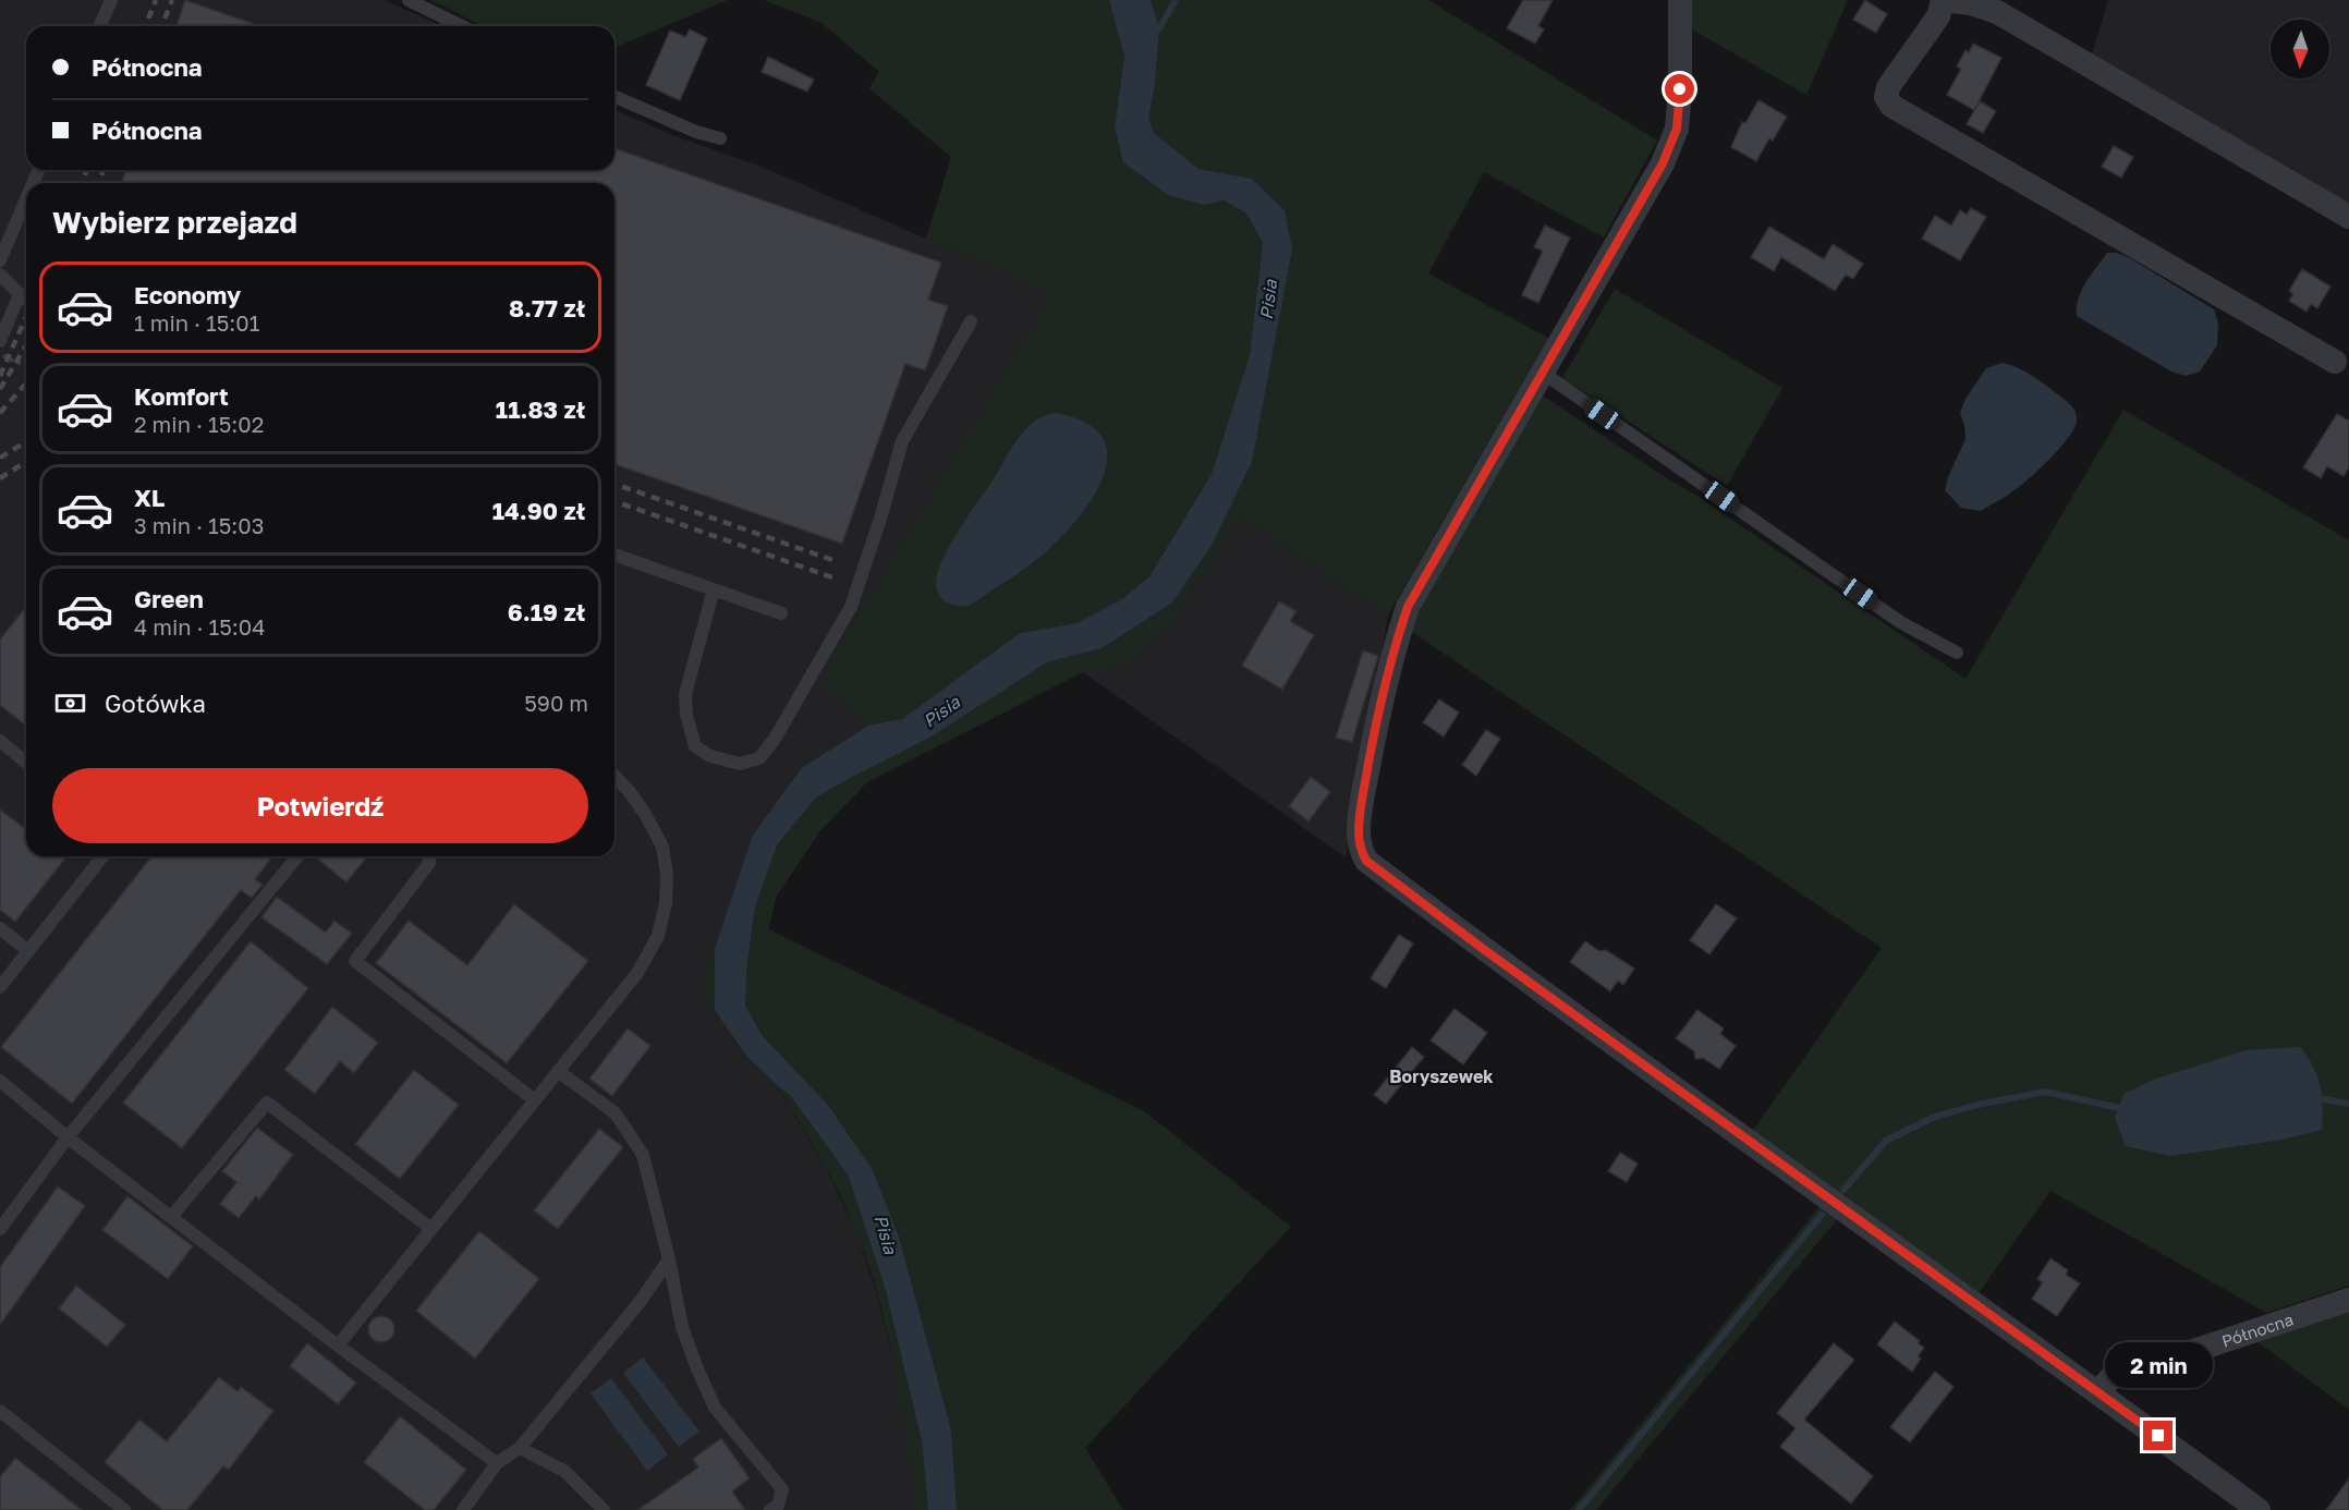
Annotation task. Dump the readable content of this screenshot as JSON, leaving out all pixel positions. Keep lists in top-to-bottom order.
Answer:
{
  "streets": {
    "street": ["Północna"]
  },
  "districts": ["Boryszewek"],
  "water": ["Pisia"],
  "north": "bottom",
  "page": {
    "banner": ["Północna", "Północna"],
    "heading": "Wybierz przejazd",
    "list": [
      {
        "name": "Economy",
        "note": "1 min · 15:01",
        "value": "8.77 zł"
      },
      {
        "name": "Komfort",
        "note": "2 min · 15:02",
        "value": "11.83 zł"
      },
      {
        "name": "XL",
        "note": "3 min · 15:03",
        "value": "14.90 zł"
      },
      {
        "name": "Green",
        "note": "4 min · 15:04",
        "value": "6.19 zł"
      }
    ],
    "pay": ["Gotówka", "590 m"],
    "buttons": "Potwierdź",
    "bubble": "2 min"
  }
}
